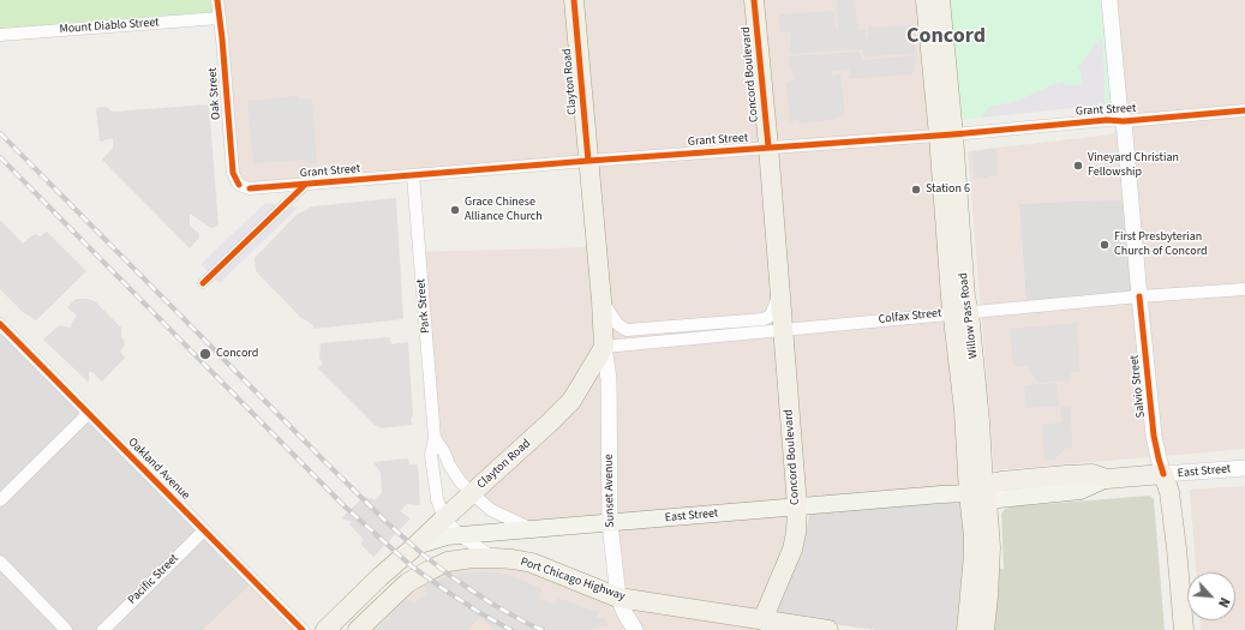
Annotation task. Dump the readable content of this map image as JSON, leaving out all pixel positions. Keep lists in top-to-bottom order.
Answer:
{
  "streets": {
    "main road": [
      "Concord Boulevard",
      "Clayton Road",
      "Willow Pass Road",
      "Salvio Street",
      "East Street",
      "Port Chicago Highway"
    ],
    "street": [
      "Mount Diablo Street",
      "Oak Street",
      "Grant Street",
      "Park Street",
      "Colfax Street",
      "Oakland Avenue",
      "Sunset Avenue",
      "Pacific Street"
    ]
  },
  "crossings": [
    ["Mount Diablo Street", "Oak Street"],
    ["Concord Boulevard", "Grant Street"],
    ["Concord Boulevard", "Colfax Street"],
    ["Concord Boulevard", "East Street"],
    ["Concord Boulevard", "Port Chicago Highway"],
    ["Clayton Road", "Grant Street"],
    ["Clayton Road", "Park Street"],
    ["Clayton Road", "Colfax Street"],
    ["Clayton Road", "East Street"],
    ["Clayton Road", "Sunset Avenue"],
    ["Oak Street", "Grant Street"],
    ["Grant Street", "Park Street"],
    ["Grant Street", "Willow Pass Road"],
    ["Grant Street", "Salvio Street"],
    ["Park Street", "East Street"],
    ["Park Street", "Port Chicago Highway"],
    ["Willow Pass Road", "Colfax Street"],
    ["Willow Pass Road", "East Street"],
    ["Colfax Street", "Salvio Street"],
    ["Colfax Street", "Sunset Avenue"],
    ["Salvio Street", "East Street"],
    ["Oakland Avenue", "Pacific Street"],
    ["East Street", "Sunset Avenue"],
    ["Sunset Avenue", "Port Chicago Highway"]
  ],
  "districts": ["Concord"],
  "places": [
    "Vineyard Christian Fellowship",
    "Station 6",
    "Grace Chinese Alliance Church",
    "First Presbyterian Church of Concord",
    "Concord"
  ],
  "north": "bottom right"
}
